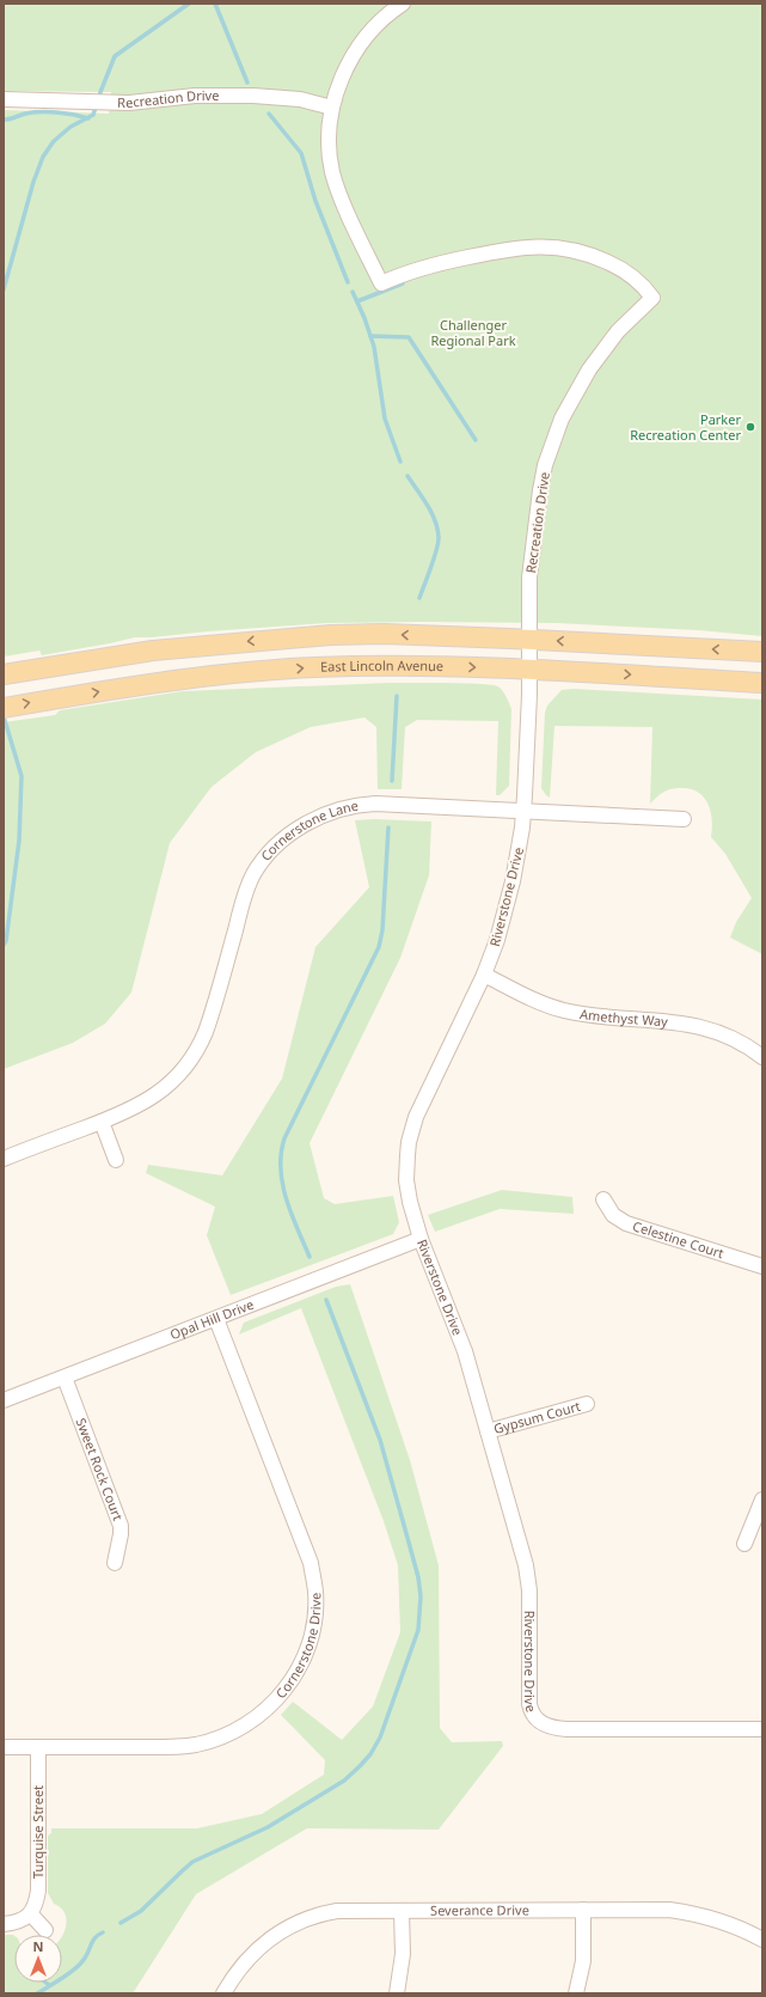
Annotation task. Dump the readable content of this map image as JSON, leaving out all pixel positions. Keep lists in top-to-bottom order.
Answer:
{
  "streets": {
    "main road": ["East Lincoln Avenue"],
    "street": [
      "Recreation Drive",
      "Cornerstone Lane",
      "Riverstone Drive",
      "Amethyst Way",
      "Celestine Court",
      "Opal Hill Drive",
      "Gypsum Court",
      "Sweet Rock Court",
      "Cornerstone Drive",
      "Turquise Street",
      "Severance Drive"
    ]
  },
  "crossings": [
    ["Recreation Drive", "Riverstone Drive"],
    ["East Lincoln Avenue", "Riverstone Drive"],
    ["Cornerstone Lane", "Riverstone Drive"],
    ["Riverstone Drive", "Amethyst Way"],
    ["Riverstone Drive", "Opal Hill Drive"],
    ["Riverstone Drive", "Gypsum Court"],
    ["Opal Hill Drive", "Sweet Rock Court"],
    ["Opal Hill Drive", "Cornerstone Drive"],
    ["Cornerstone Drive", "Turquise Street"]
  ],
  "parks": ["Challenger Regional Park"],
  "places": ["Parker Recreation Center"],
  "north": "top"
}
